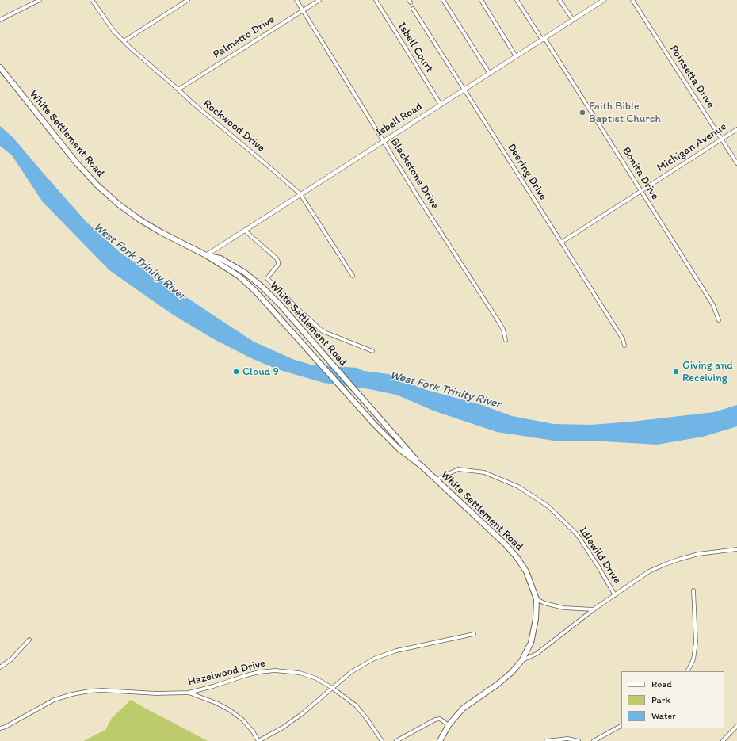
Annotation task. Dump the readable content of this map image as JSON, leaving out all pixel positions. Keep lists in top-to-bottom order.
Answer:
{
  "streets": {
    "main road": ["White Settlement Road"],
    "street": [
      "Palmetto Drive",
      "Isbell Court",
      "Poinsetta Drive",
      "Isbell Road",
      "Rockwood Drive",
      "Michigan Avenue",
      "Deering Drive",
      "Blackstone Drive",
      "Bonita Drive",
      "Idlewild Drive",
      "Hazelwood Drive"
    ]
  },
  "crossings": [
    ["Palmetto Drive", "Rockwood Drive"],
    ["Palmetto Drive", "Blackstone Drive"],
    ["Isbell Court", "Isbell Road"],
    ["Poinsetta Drive", "Michigan Avenue"],
    ["Isbell Road", "Rockwood Drive"],
    ["Isbell Road", "White Settlement Road"],
    ["Isbell Road", "Deering Drive"],
    ["Isbell Road", "Blackstone Drive"],
    ["Isbell Road", "Bonita Drive"],
    ["White Settlement Road", "Idlewild Drive"],
    ["Michigan Avenue", "Deering Drive"],
    ["Michigan Avenue", "Bonita Drive"]
  ],
  "water": ["West Fork Trinity River"],
  "places": ["Faith Bible Baptist Church", "Cloud 9", "Giving and Receiving"],
  "legend": ["Road", "Park", "Water"]
}
